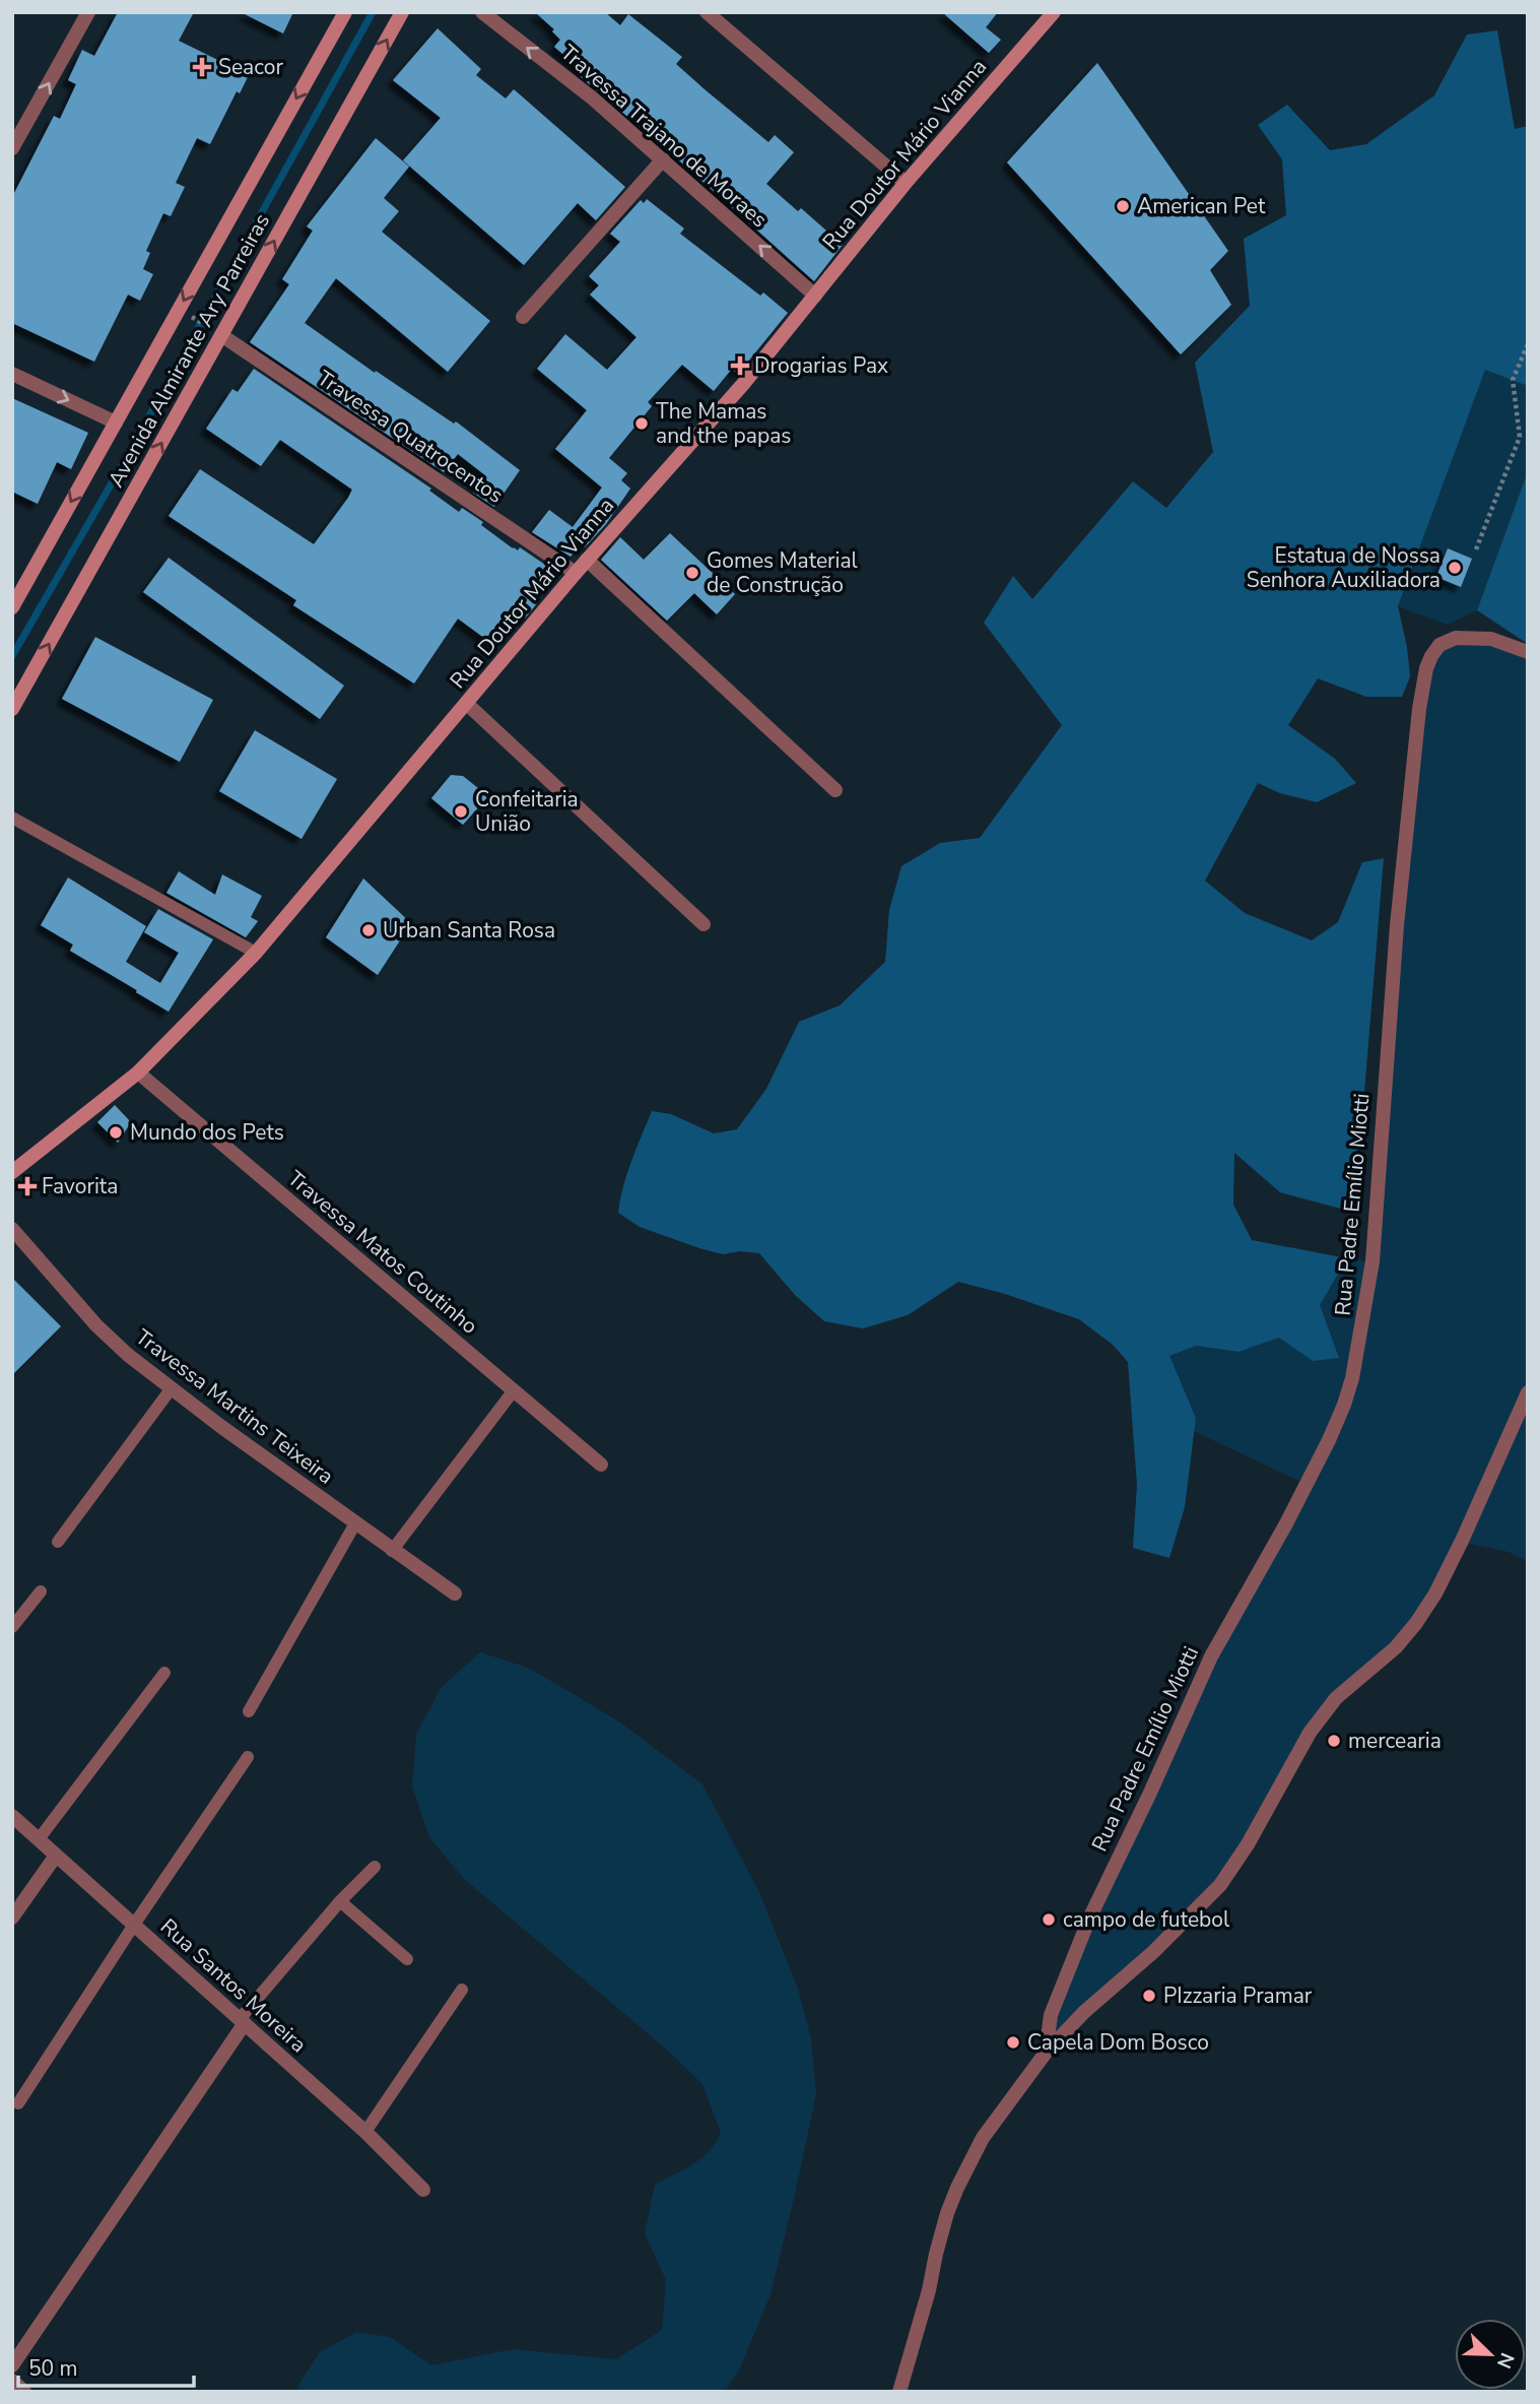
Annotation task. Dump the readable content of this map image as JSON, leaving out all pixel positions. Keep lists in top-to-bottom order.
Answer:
{
  "streets": {
    "main road": ["Rua Doutor Mário Vianna", "Avenida Almirante Ary Parreiras"],
    "street": [
      "Travessa Trajano de Moraes",
      "Travessa Quatrocentos",
      "Rua Padre Emílio Miotti",
      "Travessa Matos Coutinho",
      "Travessa Martins Teixeira",
      "Rua Santos Moreira"
    ]
  },
  "crossings": [
    ["Travessa Trajano de Moraes", "Rua Doutor Mário Vianna"],
    ["Rua Doutor Mário Vianna", "Travessa Quatrocentos"],
    ["Rua Doutor Mário Vianna", "Travessa Matos Coutinho"],
    ["Avenida Almirante Ary Parreiras", "Travessa Quatrocentos"]
  ],
  "one_way": ["Travessa Trajano de Moraes"],
  "places": {
    "health": ["Seacor", "Drogarias Pax", "Favorita"],
    "other": [
      "American Pet",
      "The Mamas and the papas",
      "Estatua de Nossa Senhora Auxiliadora",
      "Gomes Material de Construção",
      "Confeitaria União",
      "Urban Santa Rosa",
      "Mundo dos Pets",
      "mercearia",
      "campo de futebol",
      "PIzzaria Pramar",
      "Capela Dom Bosco"
    ]
  },
  "scale_bar": "50 m",
  "north": "bottom right"
}
